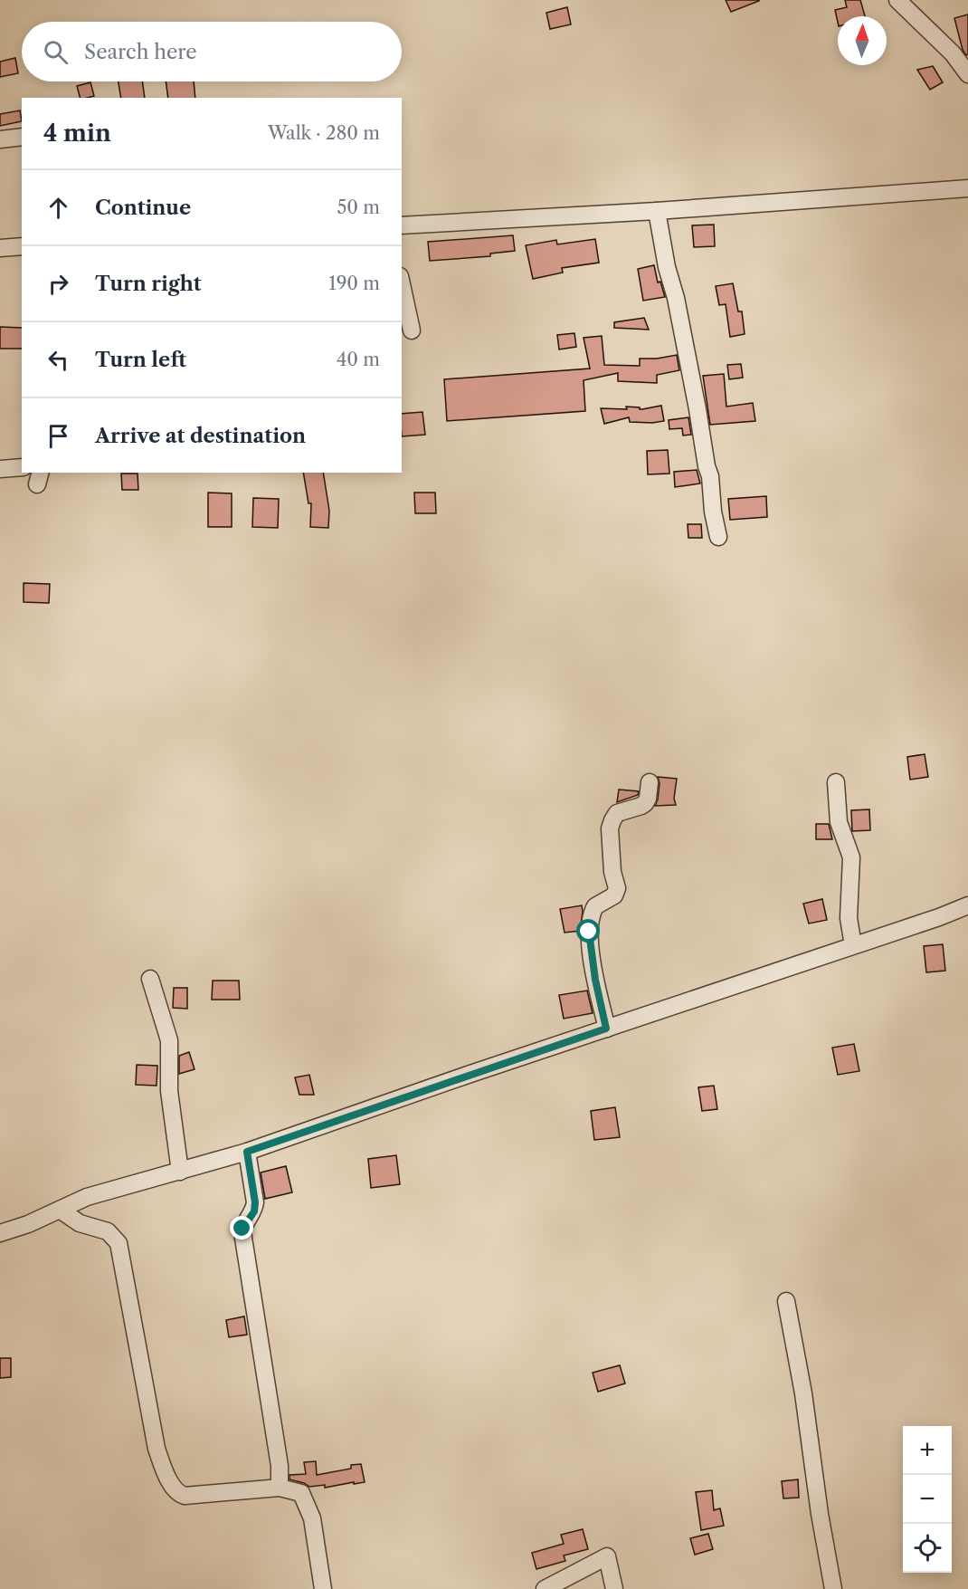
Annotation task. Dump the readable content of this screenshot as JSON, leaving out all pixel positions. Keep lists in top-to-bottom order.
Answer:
{
  "north": "top",
  "page": {
    "search": "Search here",
    "heading": ["4 min", "Walk · 280 m"],
    "list": [
      ["Continue", "50 m"],
      ["Turn right", "190 m"],
      ["Turn left", "40 m"],
      "Arrive at destination"
    ],
    "map_buttons": ["+", "−"]
  }
}
